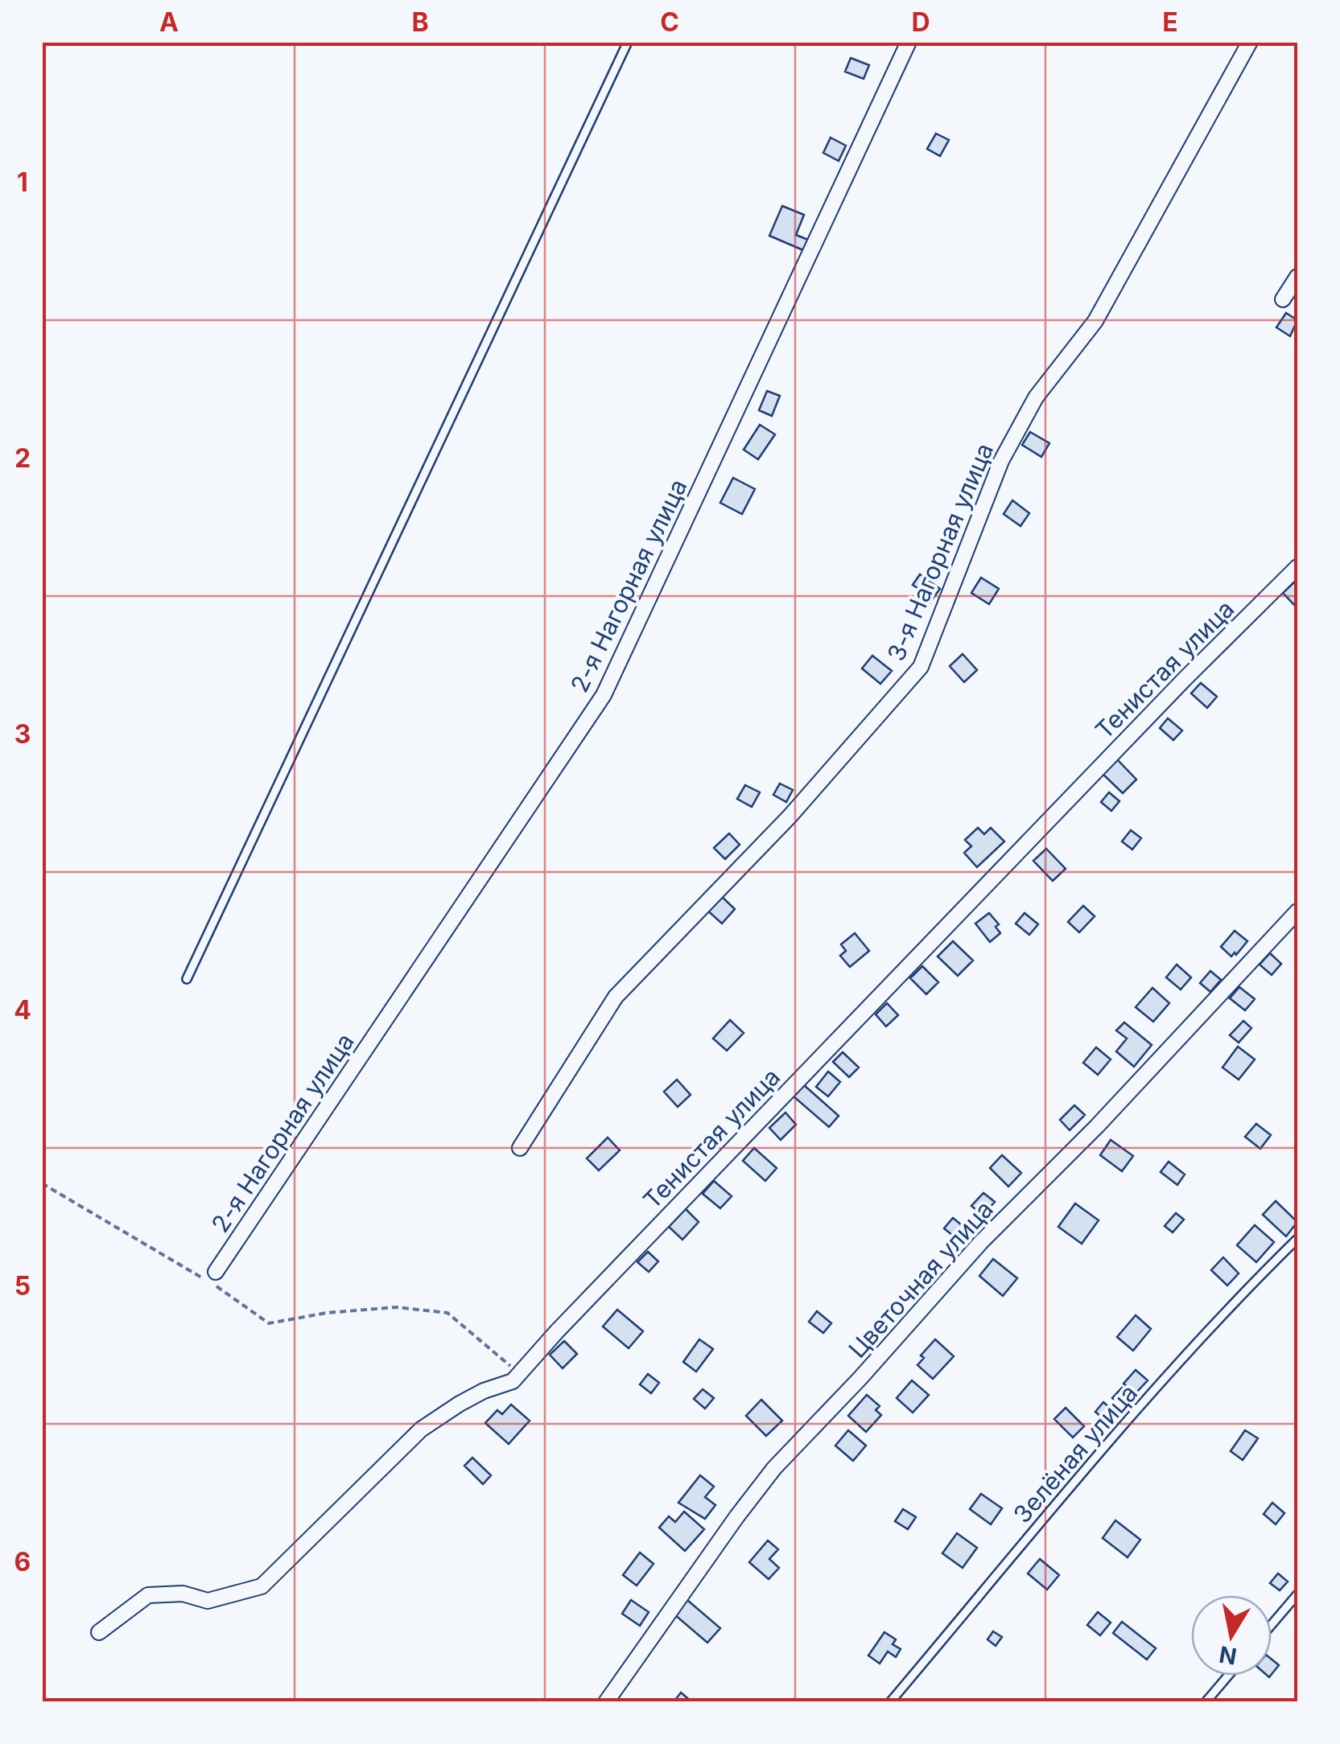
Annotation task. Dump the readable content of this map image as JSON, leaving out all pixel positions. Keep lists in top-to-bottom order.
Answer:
{
  "streets": {
    "street": [
      "3-я Нагорная улица",
      "2-я Нагорная улица",
      "Тенистая улица",
      "Цветочная улица"
    ],
    "lane": ["Зелёная улица"]
  },
  "north": "bottom",
  "grid": {
    "columns": [
      "A",
      "B",
      "C",
      "D",
      "E"
    ],
    "rows": [
      "1",
      "2",
      "3",
      "4",
      "5",
      "6"
    ]
  }
}
